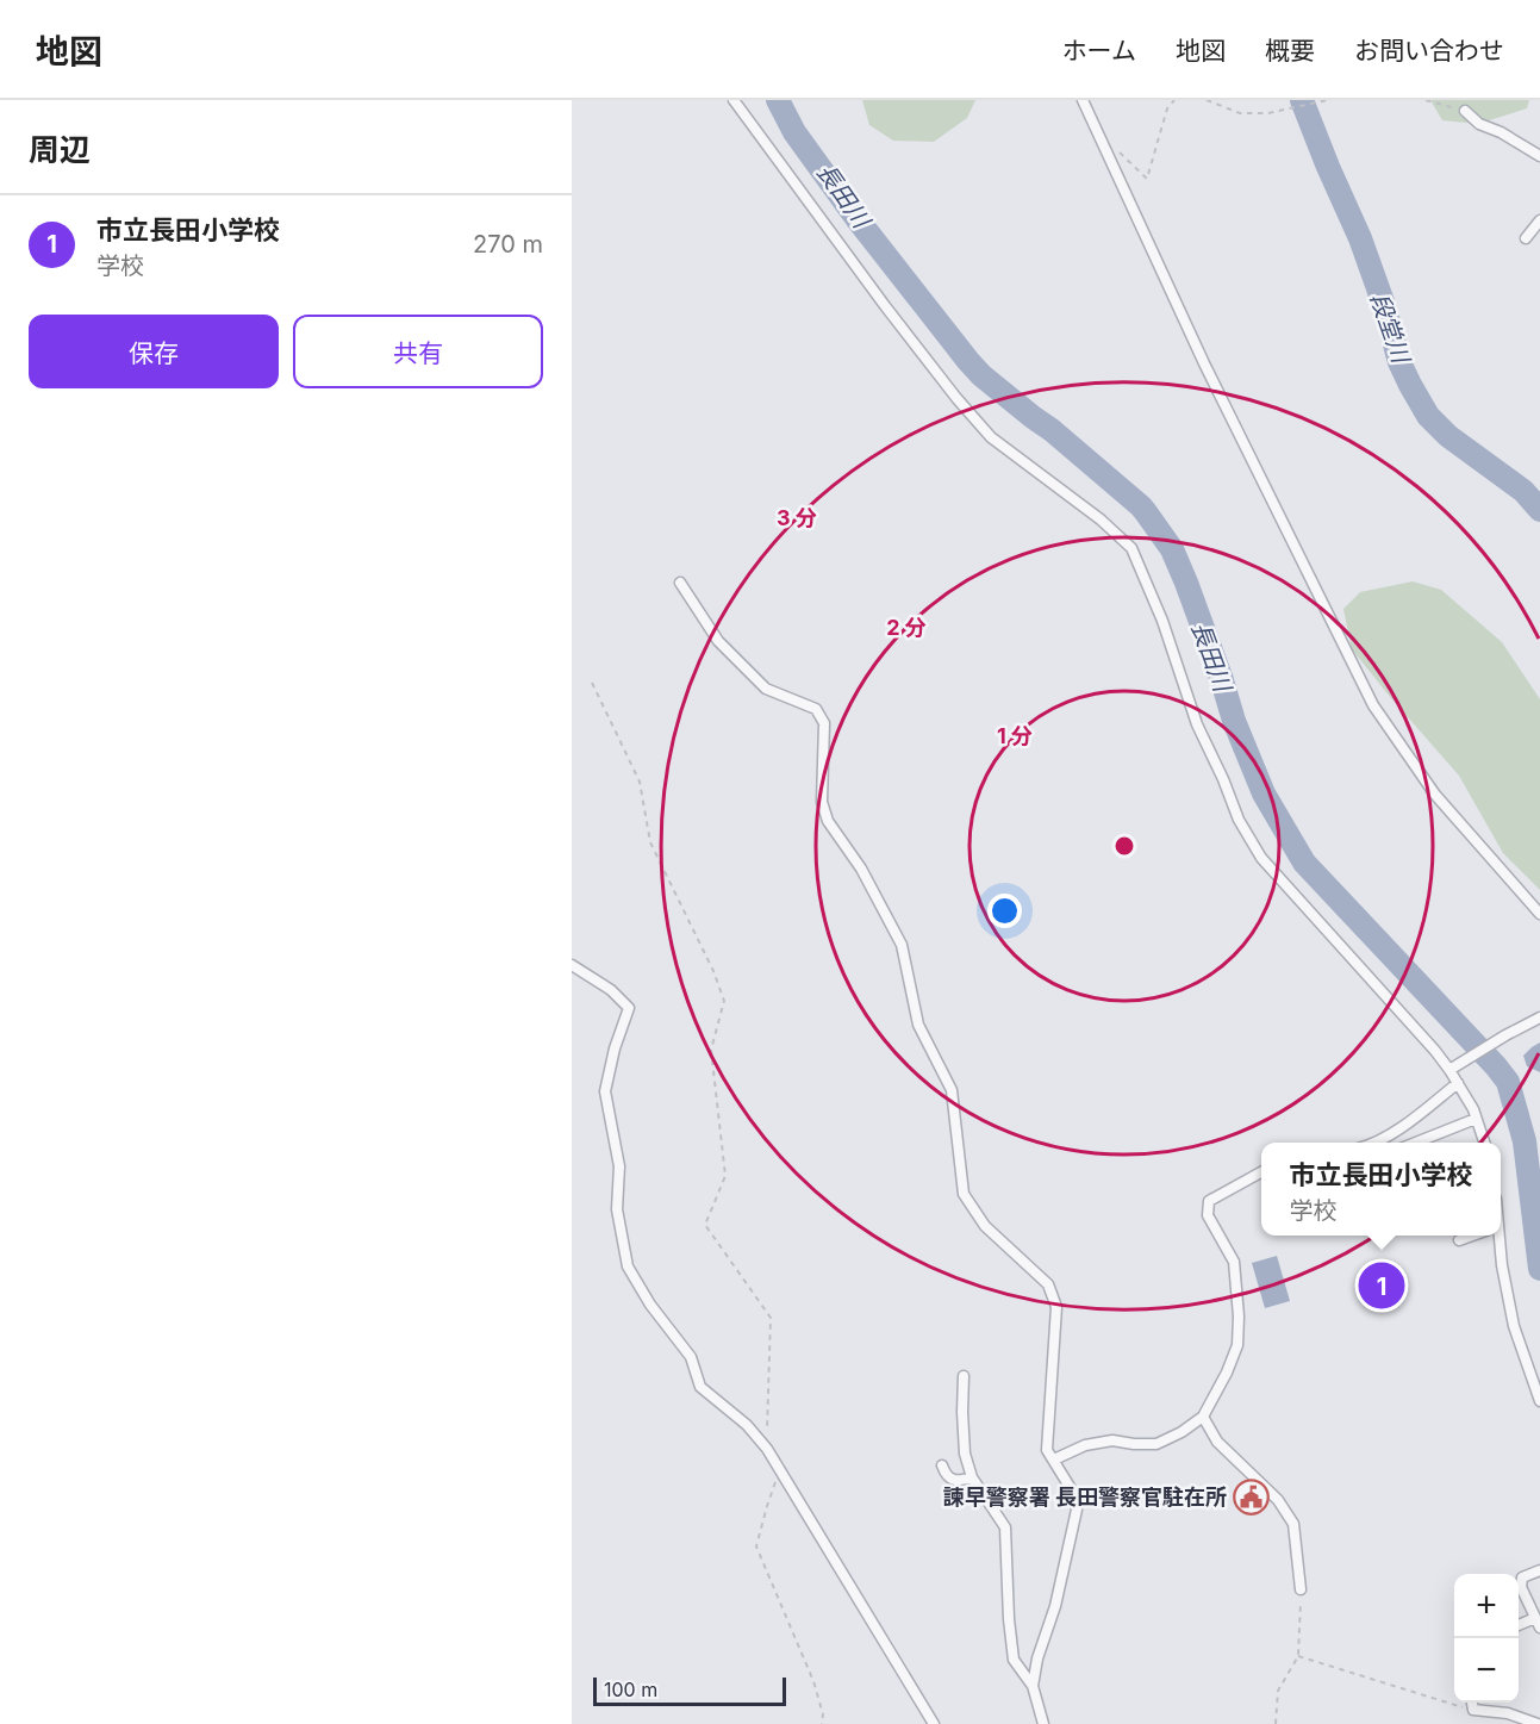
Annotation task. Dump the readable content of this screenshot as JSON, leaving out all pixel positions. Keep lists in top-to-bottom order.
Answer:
{
  "water": ["長田川", "段堂川"],
  "places": {
    "public building": ["諫早警察署 長田警察官駐在所"]
  },
  "scale_bar": "100 m",
  "page": {
    "header": "地図",
    "nav": [
      "ホーム",
      "地図",
      "概要",
      "お問い合わせ"
    ],
    "heading": "周辺",
    "list": [
      {
        "mark": "1",
        "name": "市立長田小学校",
        "note": "学校",
        "value": "270 m"
      }
    ],
    "buttons": ["保存", "共有"],
    "popup": ["市立長田小学校", "学校"],
    "pins": "1",
    "map_buttons": ["+", "−"],
    "scale": "100 m"
  },
  "rings": ["3 分", "2 分", "1 分"]
}
